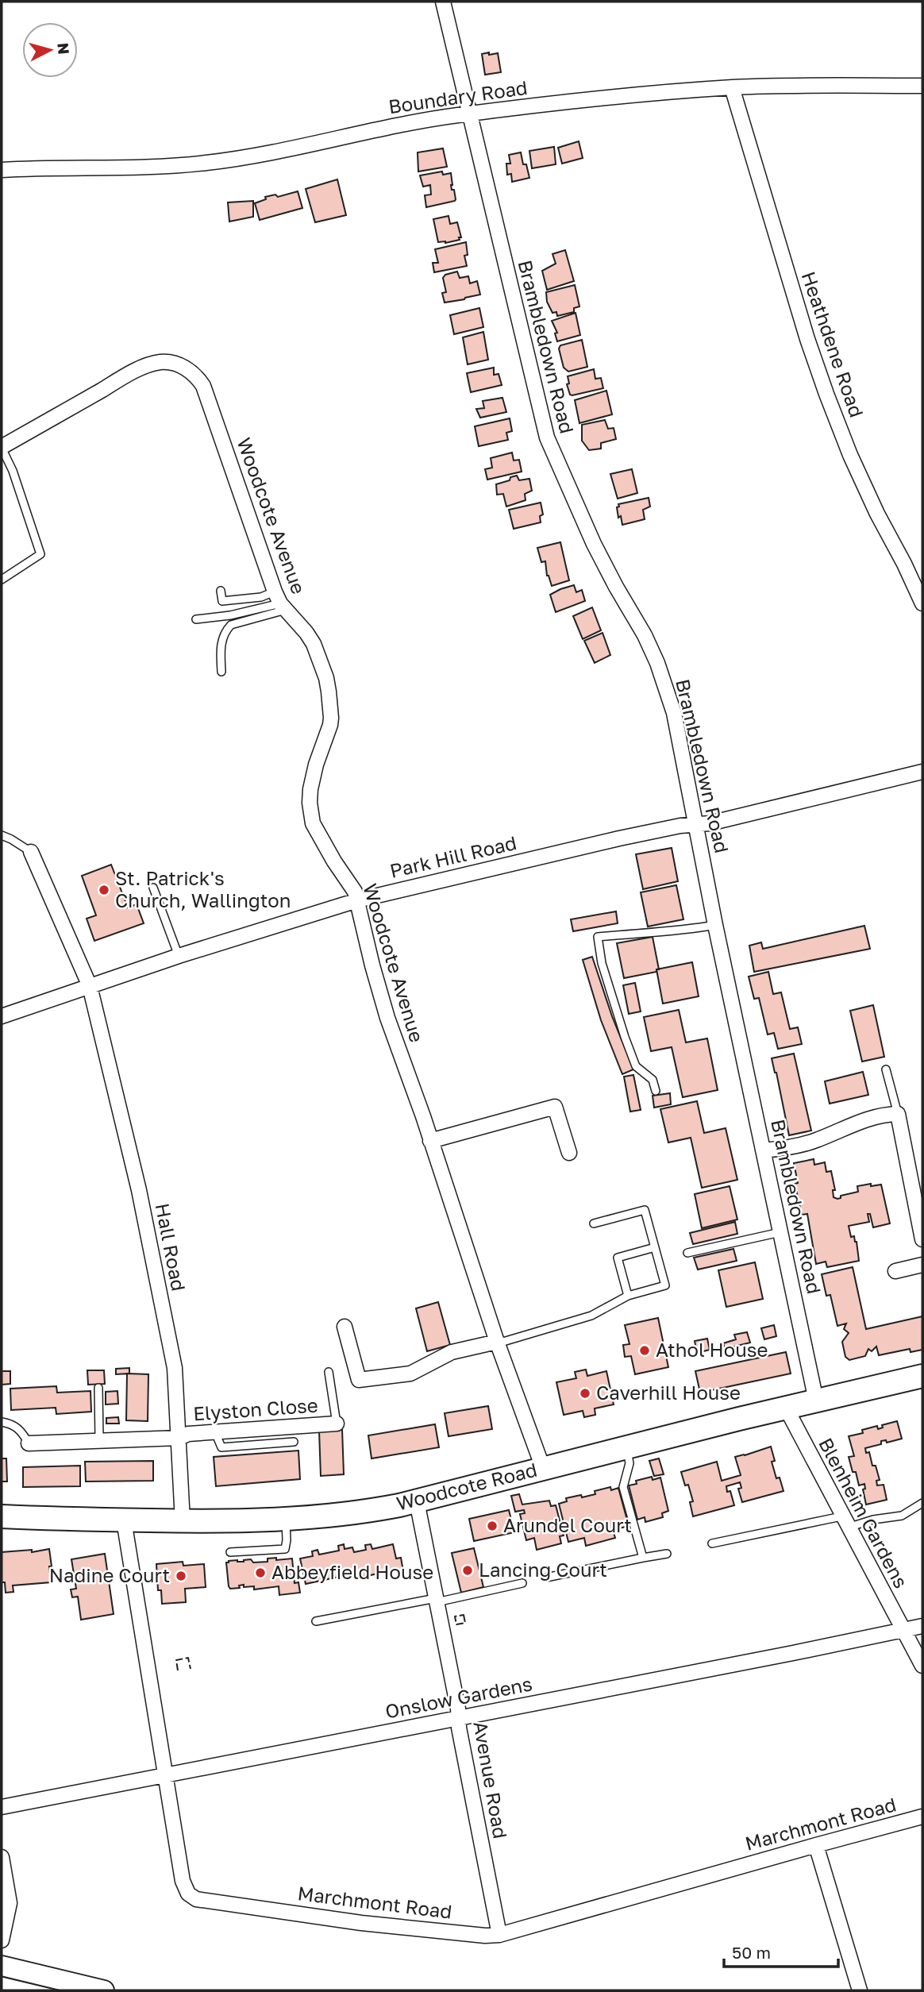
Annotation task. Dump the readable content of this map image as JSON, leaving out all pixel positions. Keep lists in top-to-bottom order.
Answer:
{
  "streets": {
    "main road": ["Woodcote Road"],
    "street": [
      "Boundary Road",
      "Heathdene Road",
      "Brambledown Road",
      "Woodcote Avenue",
      "Park Hill Road",
      "Hall Road",
      "Elyston Close",
      "Blenheim Gardens",
      "Onslow Gardens",
      "Avenue Road",
      "Marchmont Road"
    ]
  },
  "crossings": [
    ["Boundary Road", "Heathdene Road"],
    ["Boundary Road", "Brambledown Road"],
    ["Brambledown Road", "Park Hill Road"],
    ["Brambledown Road", "Woodcote Road"],
    ["Woodcote Avenue", "Park Hill Road"],
    ["Woodcote Avenue", "Woodcote Road"],
    ["Park Hill Road", "Hall Road"],
    ["Hall Road", "Elyston Close"],
    ["Hall Road", "Woodcote Road"],
    ["Woodcote Road", "Blenheim Gardens"],
    ["Woodcote Road", "Avenue Road"],
    ["Woodcote Road", "Marchmont Road"],
    ["Blenheim Gardens", "Onslow Gardens"],
    ["Onslow Gardens", "Avenue Road"],
    ["Onslow Gardens", "Marchmont Road"],
    ["Avenue Road", "Marchmont Road"]
  ],
  "places": [
    "St. Patrick's Church, Wallington",
    "Athol House",
    "Caverhill House",
    "Arundel Court",
    "Lancing Court",
    "Abbeyfield House",
    "Nadine Court"
  ],
  "scale_bar": "50 m",
  "north": "right"
}
